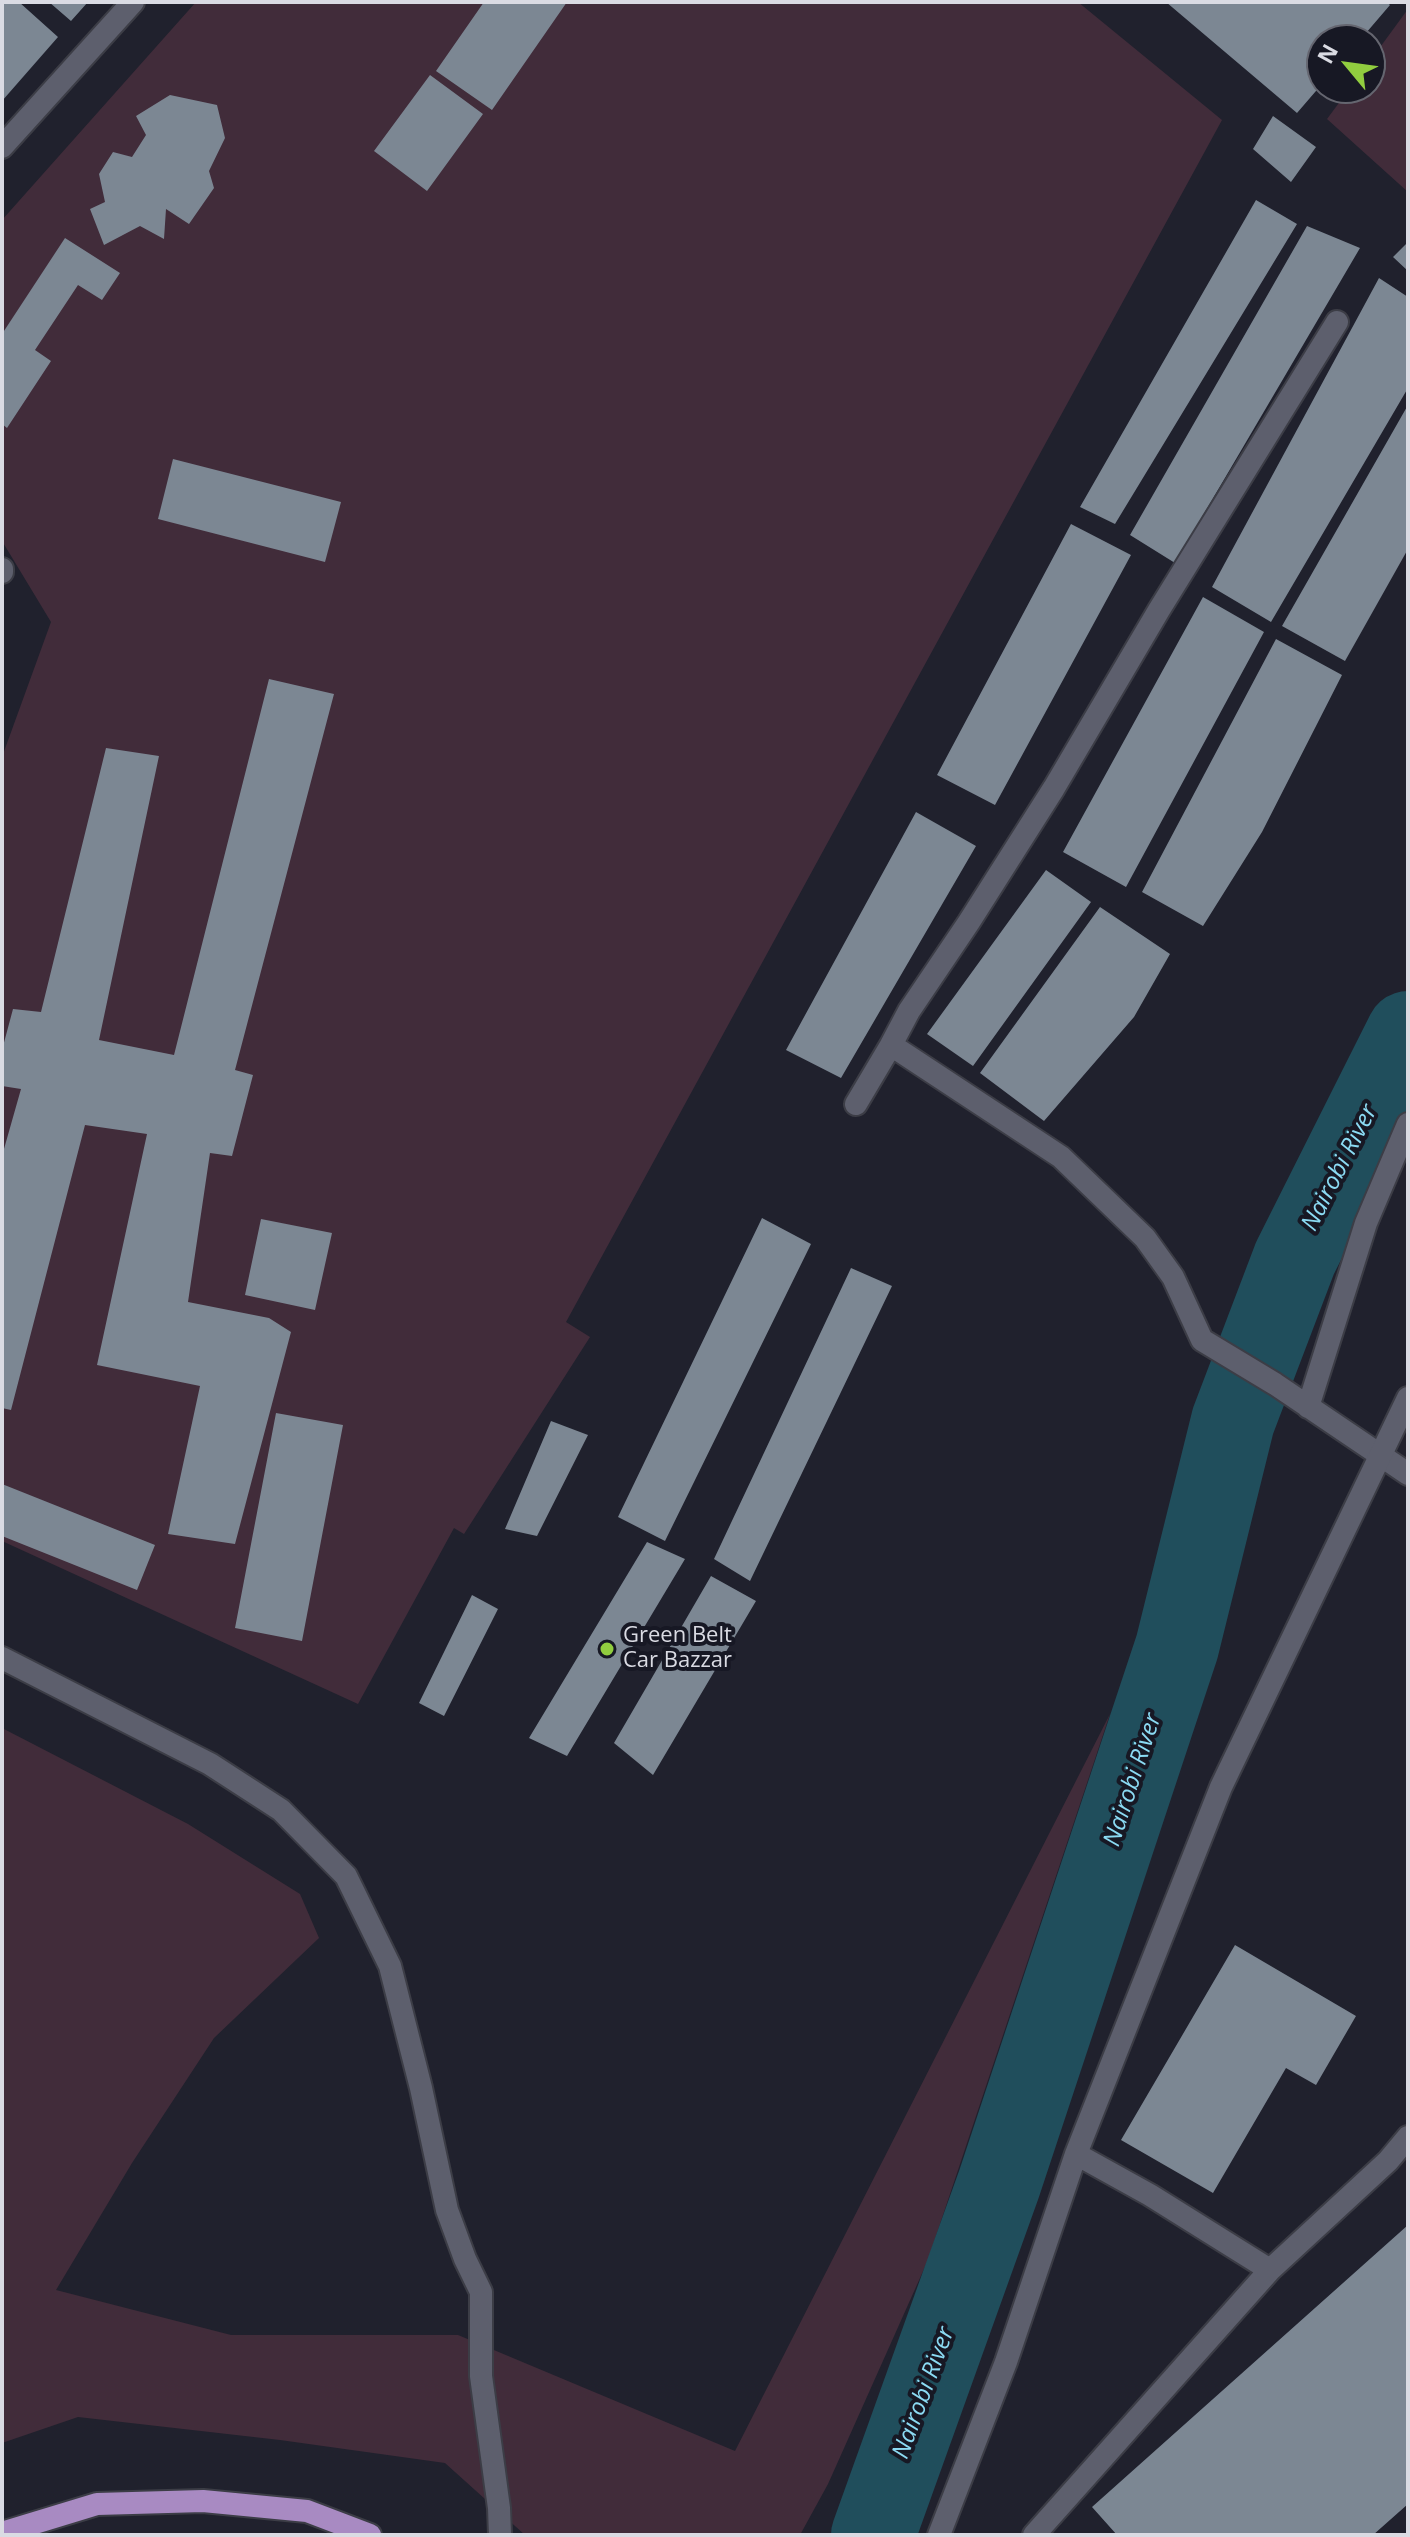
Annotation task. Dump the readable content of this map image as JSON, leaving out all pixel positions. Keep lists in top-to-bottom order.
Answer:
{
  "water": ["Nairobi River"],
  "places": ["Green Belt Car Bazzar"],
  "north": "top left"
}
